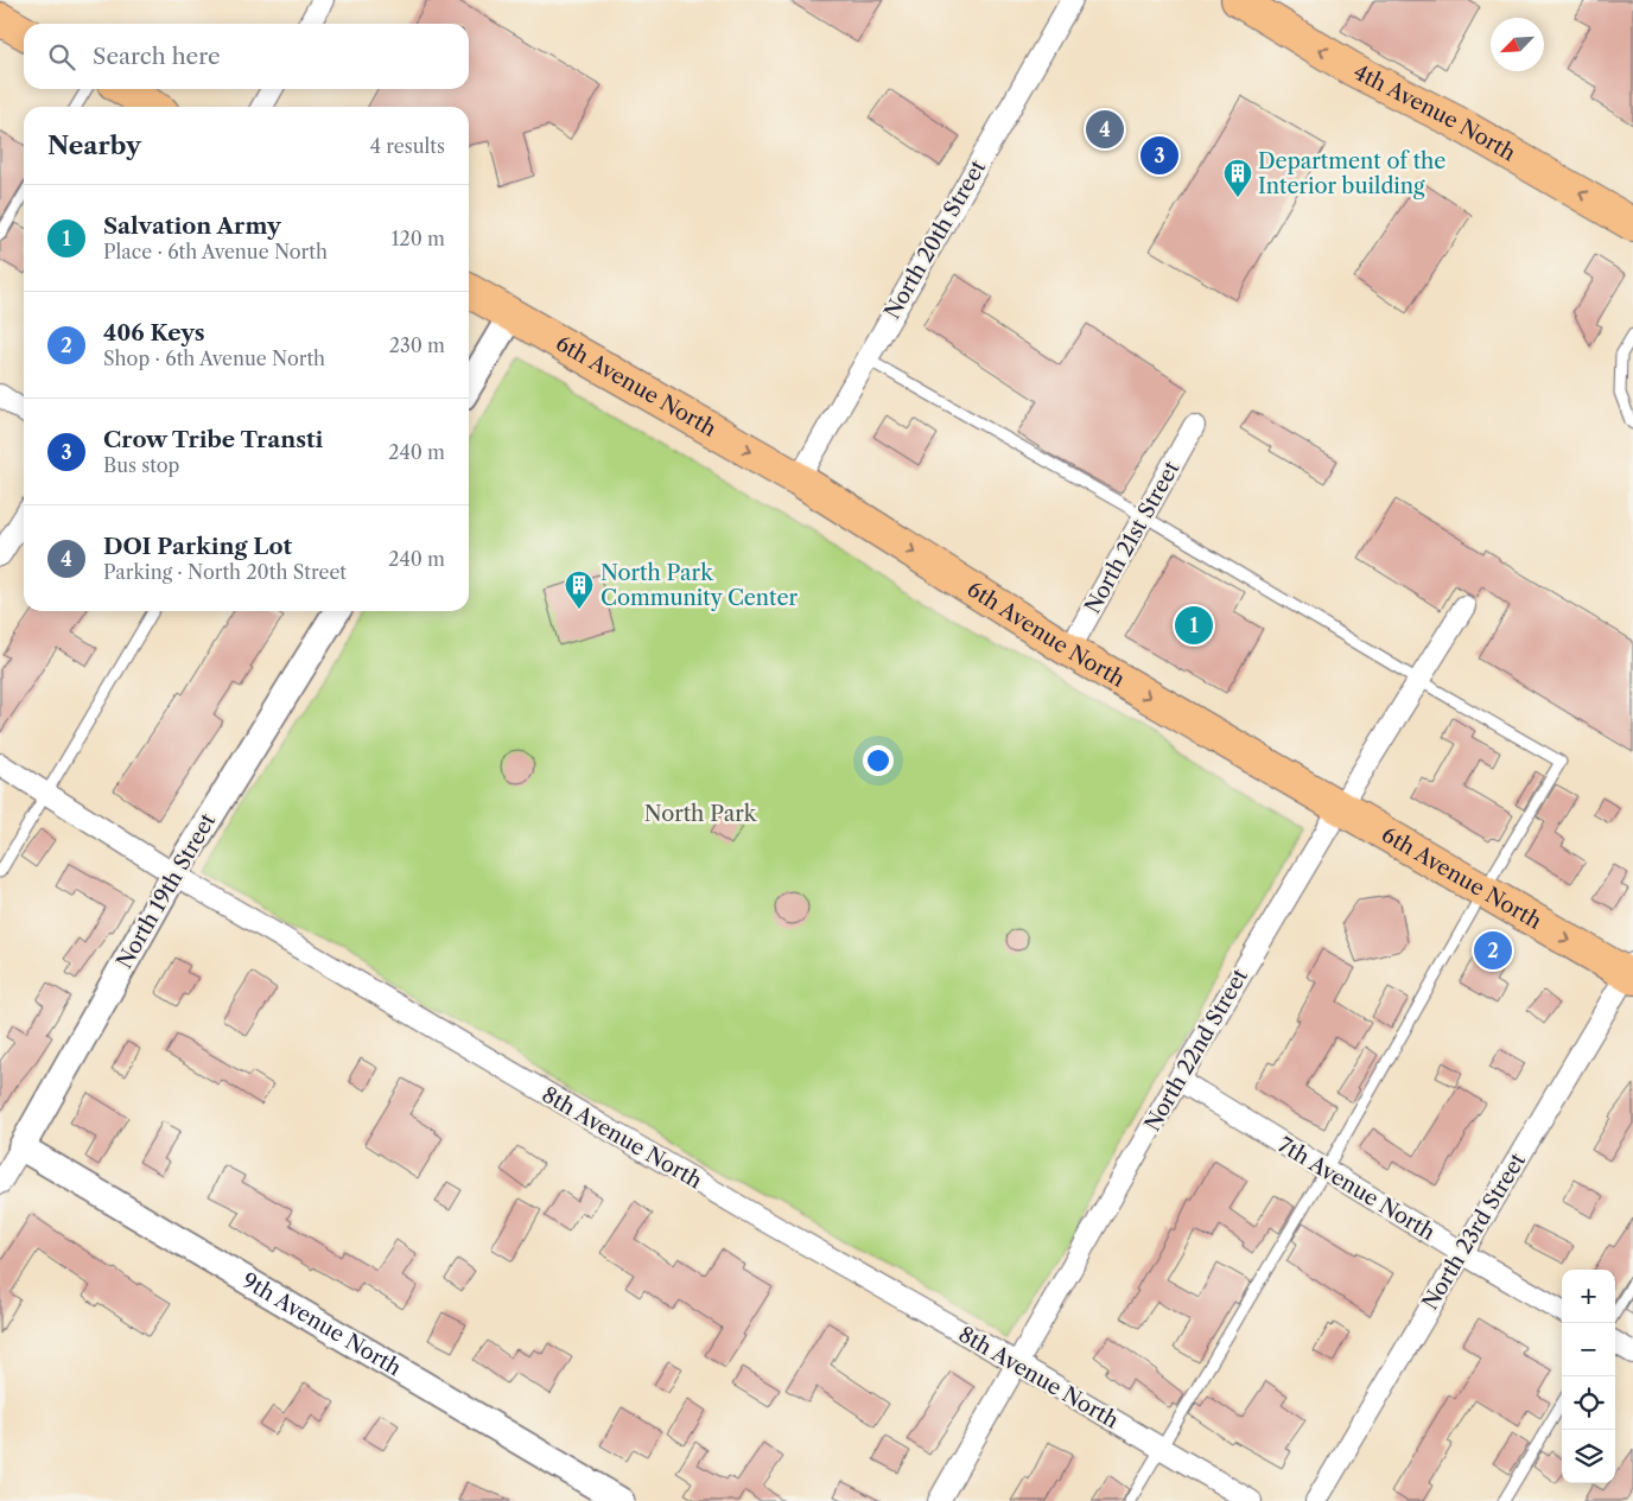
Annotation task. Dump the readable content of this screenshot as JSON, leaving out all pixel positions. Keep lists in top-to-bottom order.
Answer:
{
  "streets": {
    "main road": ["4th Avenue North", "6th Avenue North"],
    "street": [
      "North 20th Street",
      "North 21st Street",
      "North 19th Street",
      "North 22nd Street",
      "8th Avenue North",
      "7th Avenue North",
      "North 23rd Street",
      "9th Avenue North"
    ]
  },
  "crossings": [
    ["North 20th Street", "6th Avenue North"],
    ["6th Avenue North", "North 21st Street"],
    ["6th Avenue North", "North 22nd Street"],
    ["6th Avenue North", "North 23rd Street"],
    ["North 19th Street", "8th Avenue North"],
    ["North 19th Street", "9th Avenue North"],
    ["North 22nd Street", "8th Avenue North"],
    ["North 22nd Street", "7th Avenue North"],
    ["7th Avenue North", "North 23rd Street"]
  ],
  "one_way": ["4th Avenue North", "6th Avenue North"],
  "parks": ["North Park"],
  "places": {
    "building": ["Department of the Interior building", "North Park Community Center"]
  },
  "north": "bottom left",
  "page": {
    "search": "Search here",
    "heading": ["Nearby", "4 results"],
    "pins": [
      "4",
      "3",
      "1",
      "2"
    ],
    "list": [
      {
        "mark": "1",
        "name": "Salvation Army",
        "note": "Place · 6th Avenue North",
        "value": "120 m"
      },
      {
        "mark": "2",
        "name": "406 Keys",
        "note": "Shop · 6th Avenue North",
        "value": "230 m"
      },
      {
        "mark": "3",
        "name": "Crow Tribe Transti",
        "note": "Bus stop",
        "value": "240 m"
      },
      {
        "mark": "4",
        "name": "DOI Parking Lot",
        "note": "Parking · North 20th Street",
        "value": "240 m"
      }
    ],
    "map_buttons": ["+", "−"]
  }
}
